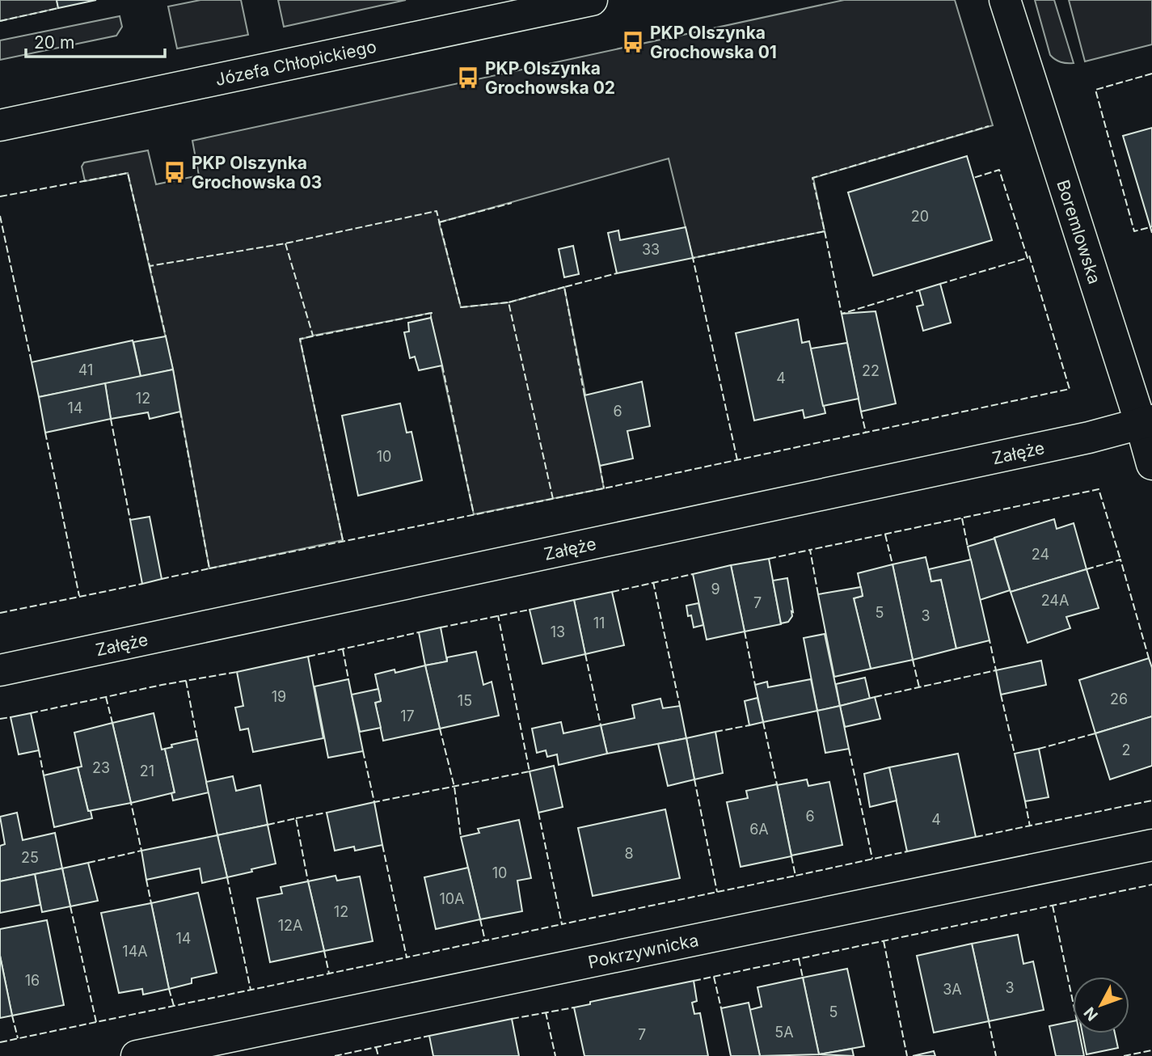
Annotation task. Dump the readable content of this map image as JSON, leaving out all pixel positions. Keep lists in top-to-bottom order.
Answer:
{
  "streets": {
    "street": [
      "Józefa Chłopickiego",
      "Boremlowska",
      "Załęże",
      "Pokrzywnicka"
    ]
  },
  "crossings": [
    ["Boremlowska", "Załęże"]
  ],
  "places": {
    "bus stop": ["PKP Olszynka Grochowska 01", "PKP Olszynka Grochowska 02", "PKP Olszynka Grochowska 03"]
  },
  "house_numbers": [
    "20",
    "33",
    "41",
    "22",
    "4",
    "12",
    "14",
    "6",
    "10",
    "24",
    "9",
    "24A",
    "7",
    "5",
    "3",
    "11",
    "13",
    "19",
    "26",
    "15",
    "17",
    "2",
    "23",
    "21",
    "6",
    "4",
    "6A",
    "8",
    "25",
    "10",
    "10A",
    "12",
    "12A",
    "14",
    "14A",
    "16",
    "3",
    "3A",
    "5",
    "5A",
    "7"
  ],
  "scale_bar": "20 m",
  "north": "bottom left"
}
